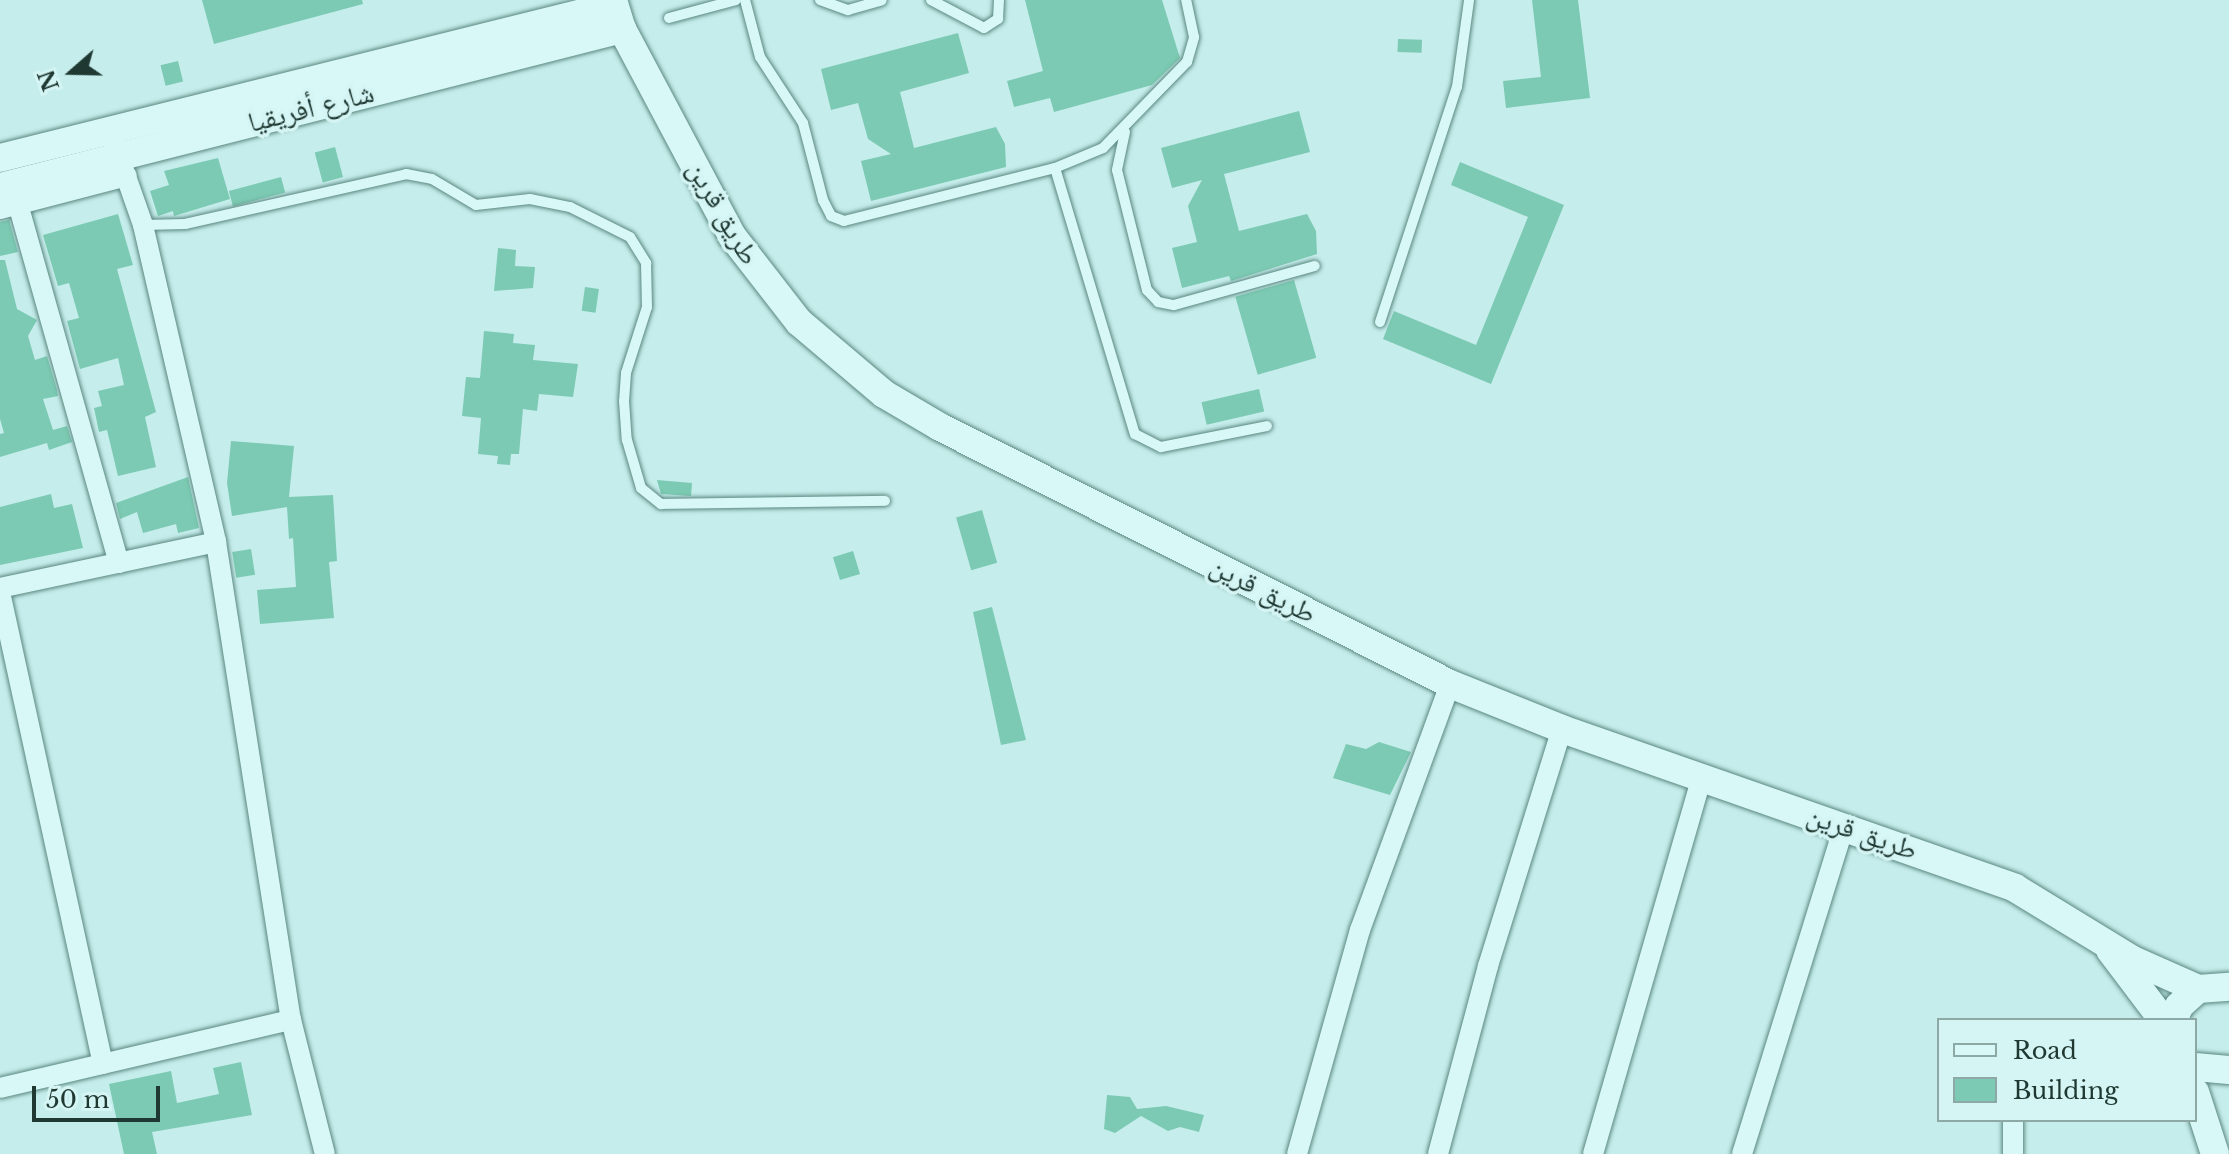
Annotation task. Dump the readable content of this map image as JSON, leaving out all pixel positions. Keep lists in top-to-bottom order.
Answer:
{
  "streets": {
    "street": ["شارع أفريقيا", "طريق قرين"]
  },
  "crossings": [
    ["شارع أفريقيا", "طريق قرين"]
  ],
  "legend": ["Road", "Building"],
  "scale_bar": "50 m",
  "north": "left"
}
